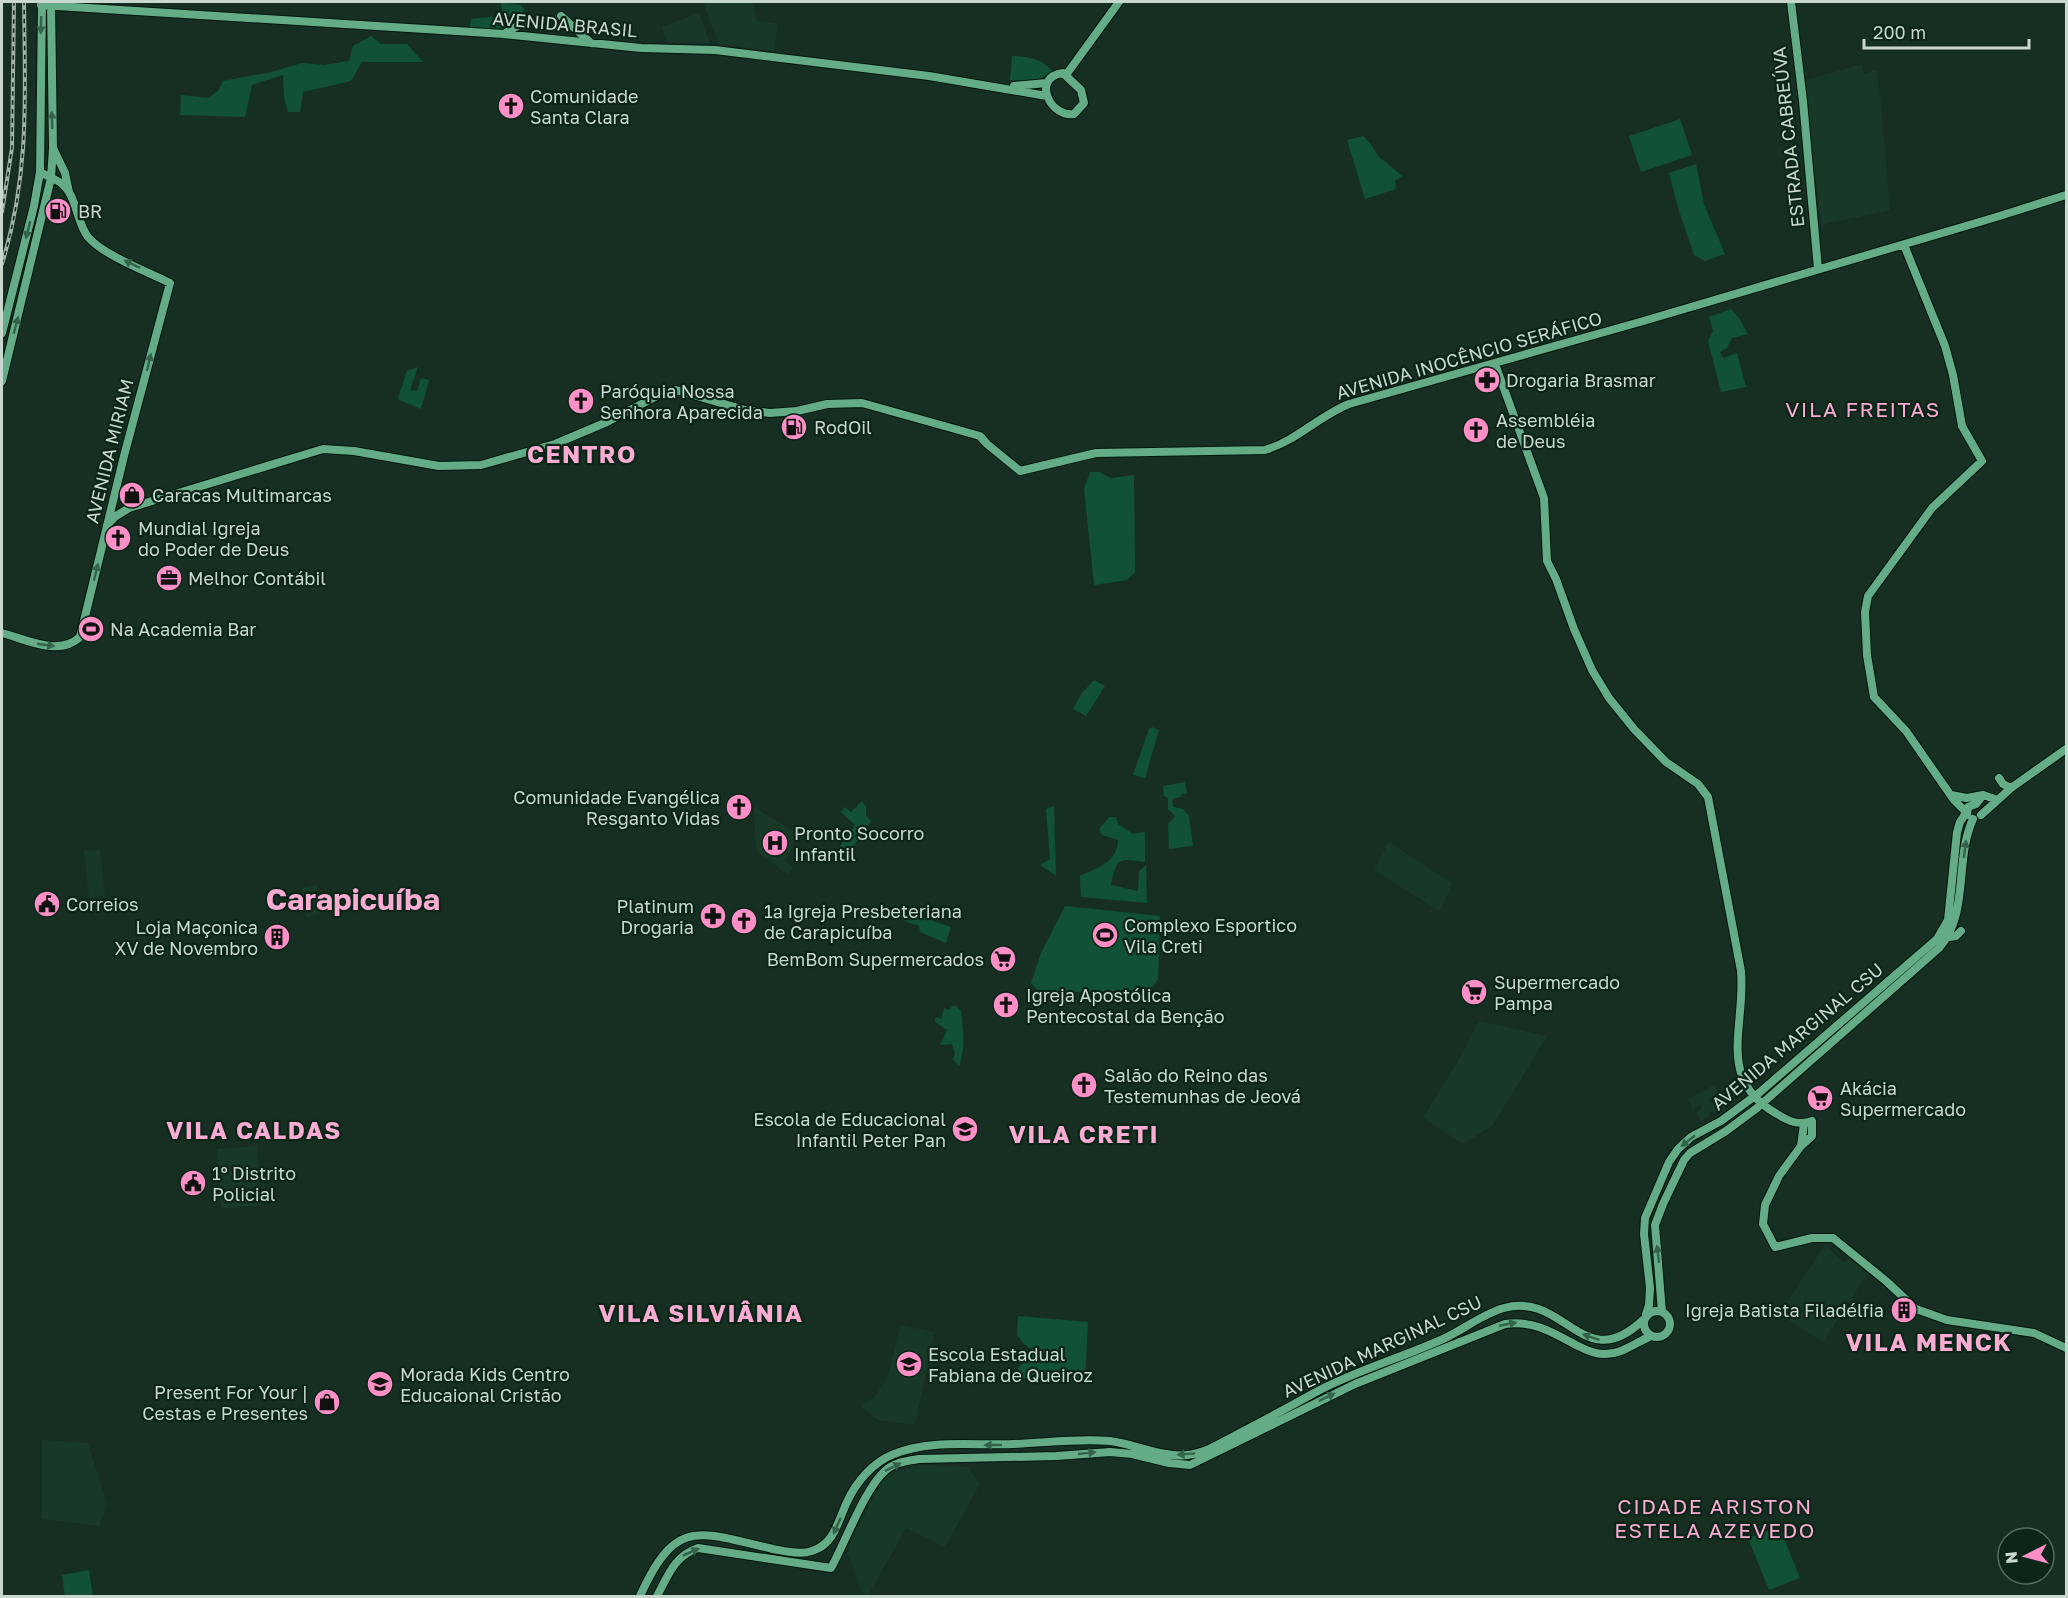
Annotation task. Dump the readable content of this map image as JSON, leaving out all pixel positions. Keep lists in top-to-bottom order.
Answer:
{
  "streets": {
    "main road": [
      "AVENIDA BRASIL",
      "ESTRADA CABREÚVA",
      "AVENIDA INOCÊNCIO SERÁFICO",
      "AVENIDA MIRIAM",
      "AVENIDA MARGINAL CSU"
    ]
  },
  "crossings": [
    ["ESTRADA CABREÚVA", "AVENIDA INOCÊNCIO SERÁFICO"],
    ["AVENIDA INOCÊNCIO SERÁFICO", "AVENIDA MIRIAM"]
  ],
  "districts": [
    "VILA FREITAS",
    "CENTRO",
    "Carapicuíba",
    "VILA CALDAS",
    "VILA CRETI",
    "VILA SILVIÂNIA",
    "VILA MENCK",
    "CIDADE ARISTON ESTELA AZEVEDO"
  ],
  "places": {
    "church": [
      "Comunidade Santa Clara",
      "Paróquia Nossa Senhora Aparecida",
      "Assembléia de Deus",
      "Mundial Igreja do Poder de Deus",
      "Comunidade Evangélica Resganto Vidas",
      "1ª Igreja Presbeteriana de Carapicuíba",
      "Igreja Apostólica Pentecostal da Benção",
      "Salão do Reino das Testemunhas de Jeová"
    ],
    "fuel station": ["BR", "RodOil"],
    "pharmacy": ["Drogaria Brasmar", "Platinum Drogaria"],
    "shop": ["Caracas Multimarcas", "Present For Your | Cestas e Presentes"],
    "office": ["Melhor Contábil"],
    "sports": ["Na Academia Bar", "Complexo Esportico Vila Creti"],
    "hospital": ["Pronto Socorro Infantil"],
    "public building": ["Correios", "1º Distrito Policial"],
    "building": ["Loja Maçonica XV de Novembro", "Igreja Batista Filadélfia"],
    "supermarket": ["BemBom Supermercados", "Supermercado Pampa", "Akácia Supermercado"],
    "school or university": ["Escola de Educacional Infantil Peter Pan", "Escola Estadual Fabiana de Queiroz", "Morada Kids Centro Educaional Cristão"]
  },
  "scale_bar": "200 m",
  "north": "left"
}
